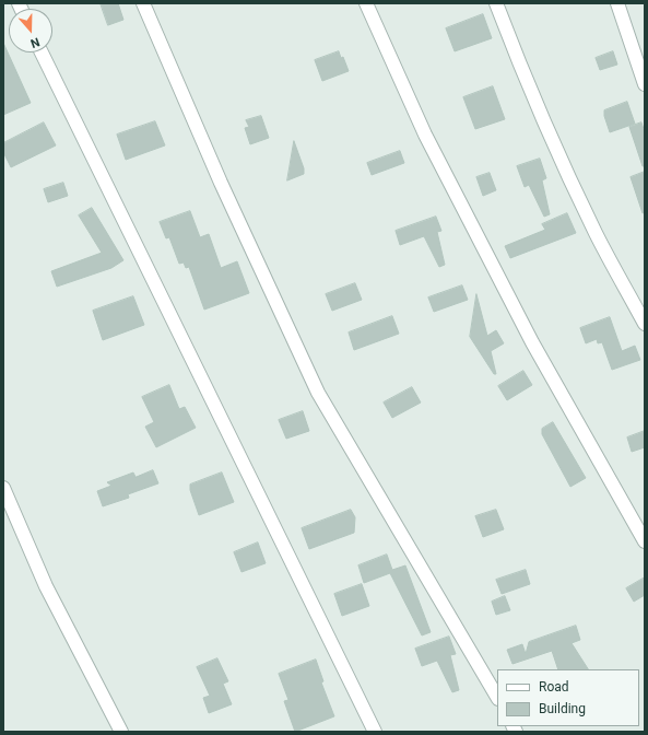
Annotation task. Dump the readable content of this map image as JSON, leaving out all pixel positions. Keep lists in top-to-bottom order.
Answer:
{
  "legend": ["Road", "Building"],
  "north": "bottom"
}
